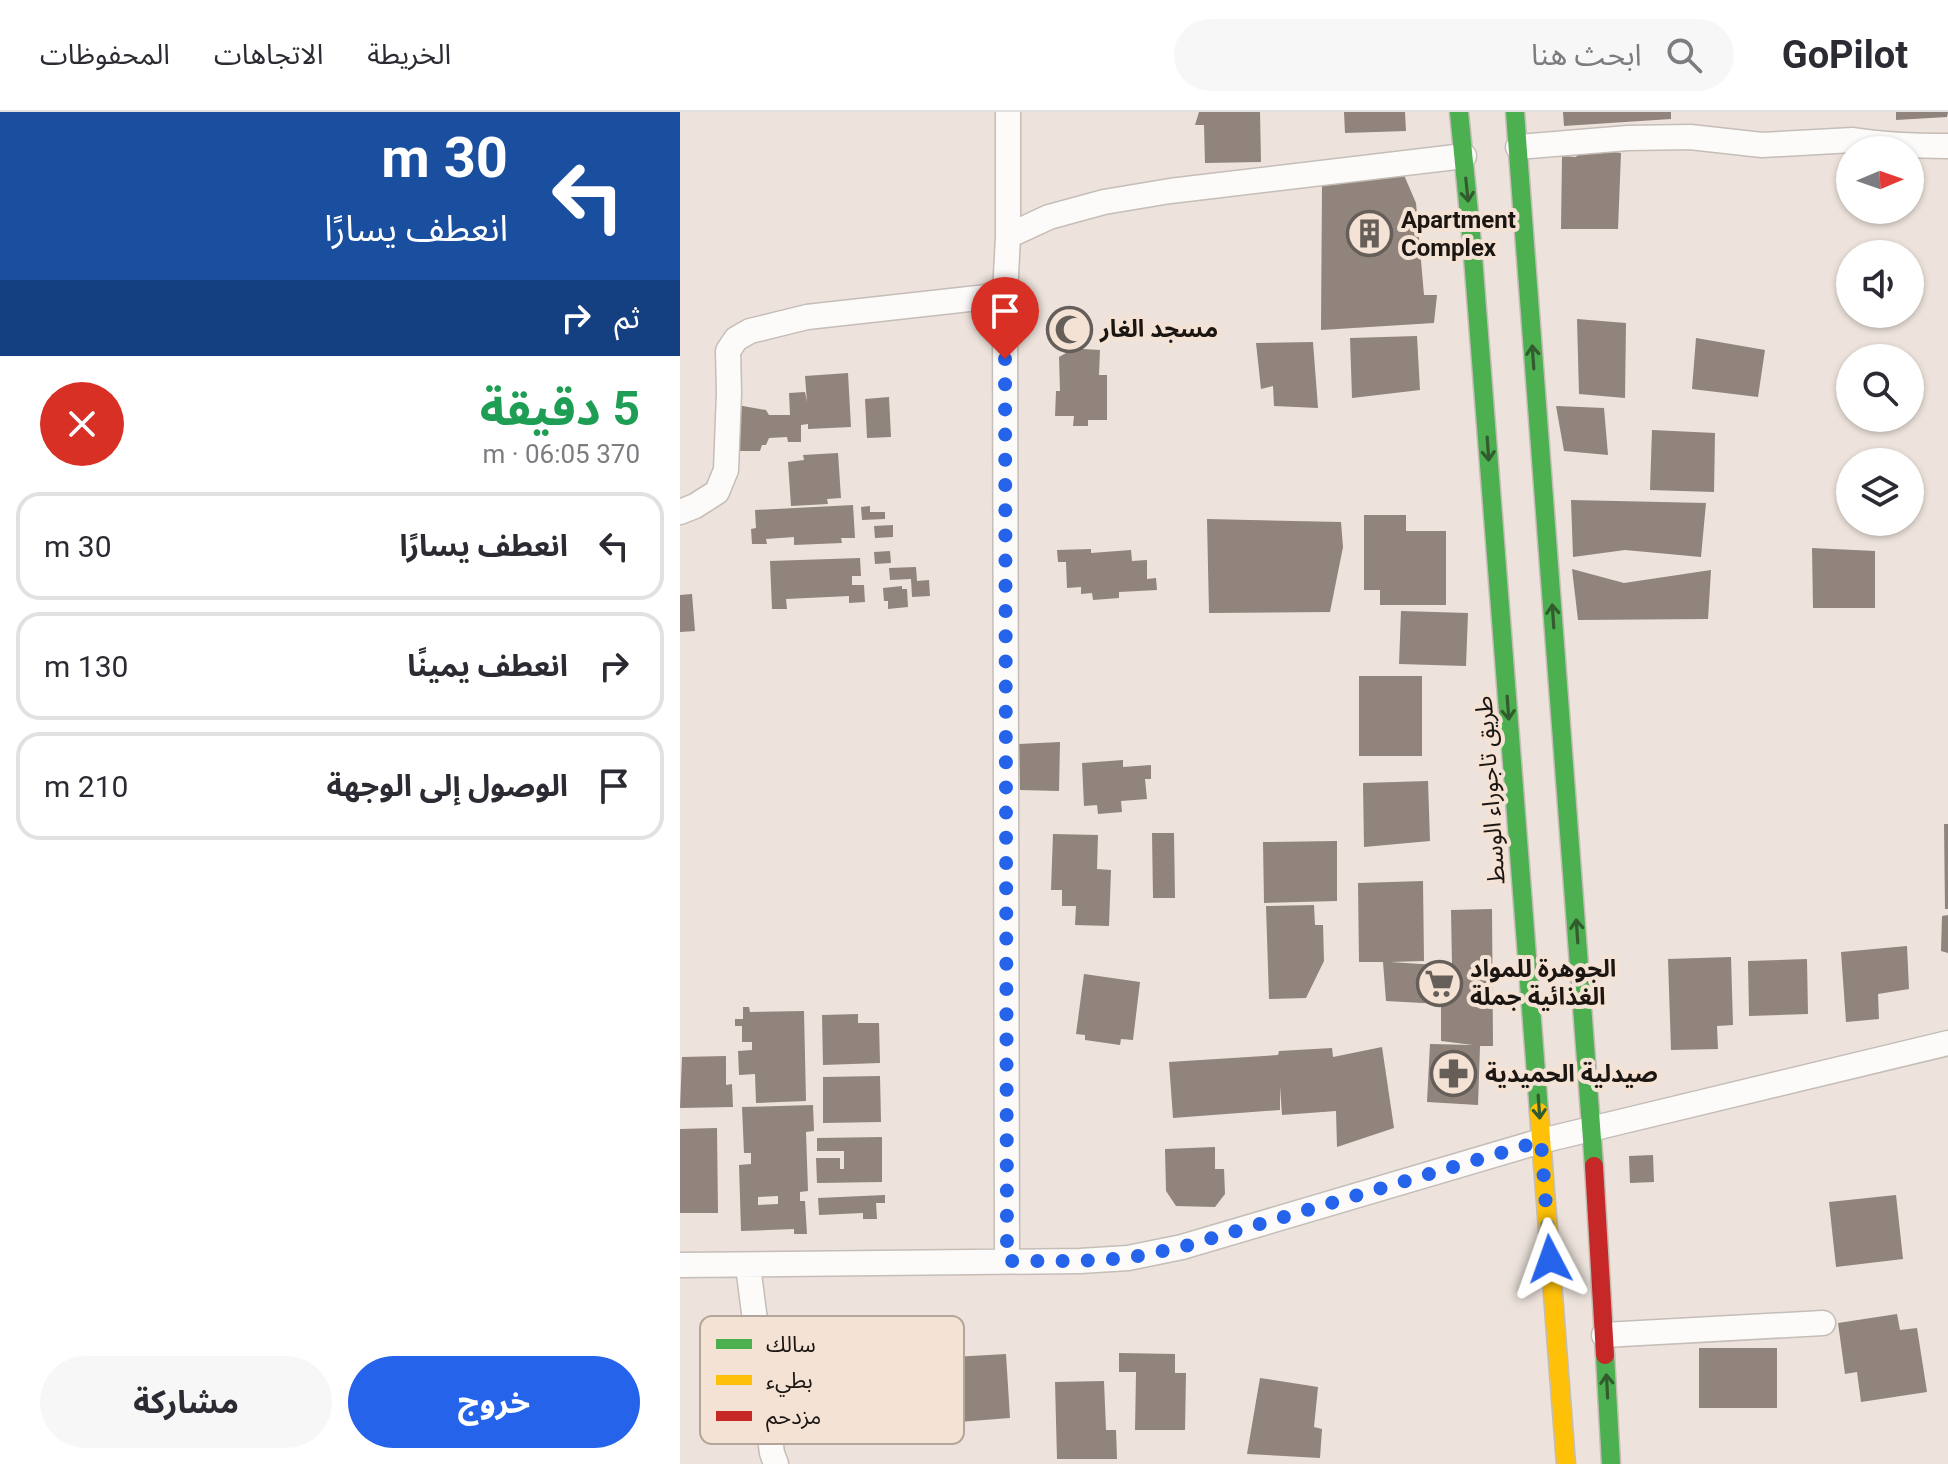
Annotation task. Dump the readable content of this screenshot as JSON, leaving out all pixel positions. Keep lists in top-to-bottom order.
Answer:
{
  "streets": {
    "main road": ["طريق تاجوراء الوسط"]
  },
  "places": {
    "building": ["Apartment Complex"],
    "mosque": ["مسجد الغار"],
    "supermarket": ["الجوهرة للمواد الغذائية جملة"],
    "pharmacy": ["صيدلية الحميدية"]
  },
  "legend": ["سالك", "بطيء", "مزدحم"],
  "north": "right",
  "page": {
    "header": "GoPilot",
    "search": "ابحث هنا",
    "nav": ["الخريطة", "الاتجاهات", "المحفوظات"],
    "turn": ["30 m", "انعطف يسارًا"],
    "then": "ثم",
    "heading": ["5 دقيقة", "370 m · 06:05"],
    "list": [
      {
        "name": "انعطف يسارًا",
        "value": "30 m"
      },
      {
        "name": "انعطف يمينًا",
        "value": "130 m"
      },
      {
        "name": "الوصول إلى الوجهة",
        "value": "210 m"
      }
    ],
    "buttons": ["خروج", "مشاركة"]
  }
}
